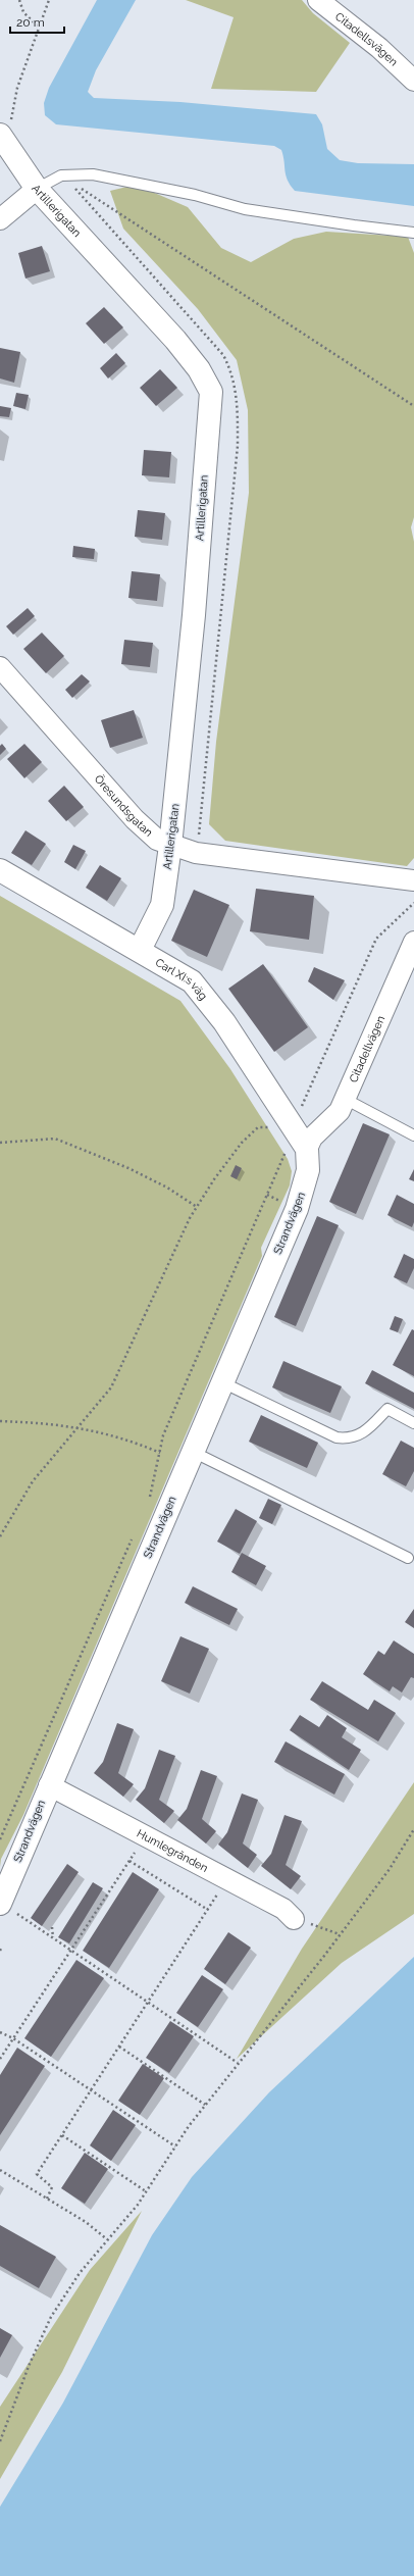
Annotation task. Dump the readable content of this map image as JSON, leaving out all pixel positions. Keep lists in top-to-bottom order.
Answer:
{
  "streets": {
    "street": [
      "Citadellsvägen",
      "Artillerigatan",
      "Öresundsgatan",
      "Carl XI:s väg",
      "Citadellvägen",
      "Strandvägen",
      "Humlegränden"
    ]
  },
  "crossings": [
    ["Artillerigatan", "Öresundsgatan"],
    ["Artillerigatan", "Carl XI:s väg"],
    ["Carl XI:s väg", "Citadellvägen"],
    ["Carl XI:s väg", "Strandvägen"],
    ["Citadellvägen", "Strandvägen"],
    ["Strandvägen", "Humlegränden"]
  ],
  "scale_bar": "20 m"
}
